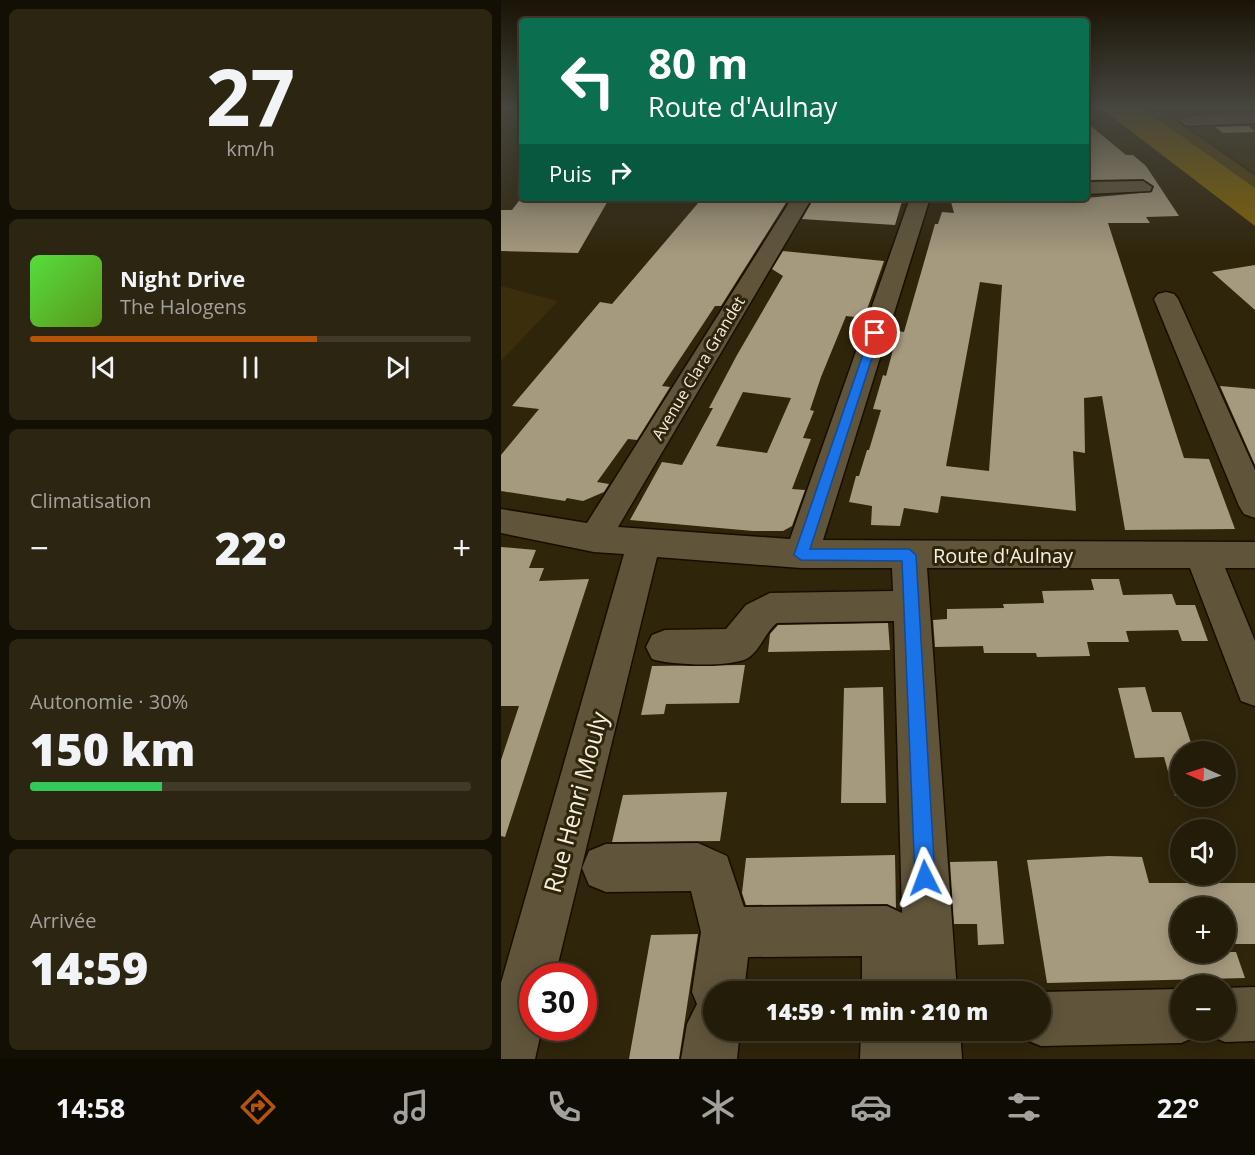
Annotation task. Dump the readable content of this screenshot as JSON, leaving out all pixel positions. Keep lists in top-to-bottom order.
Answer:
{
  "streets": {
    "street": ["Avenue Clara Grandet", "Route d'Aulnay", "Rue Henri Mouly"]
  },
  "crossings": [
    ["Avenue Clara Grandet", "Route d'Aulnay"],
    ["Route d'Aulnay", "Rue Henri Mouly"]
  ],
  "north": "left",
  "page": {
    "tile": [
      ["27", "km/h"],
      "Climatisation",
      ["Autonomie · 30%", "150 km"],
      ["Arrivée", "14:59"]
    ],
    "turn": ["80 m", "Route d'Aulnay"],
    "then": "Puis",
    "song": ["Night Drive", "The Halogens"],
    "heat": ["−", "22°", "+"],
    "map_buttons": ["+", "−"],
    "limit": "30",
    "trip": "14:59 · 1 min · 210 m",
    "tabs": ["14:58", "22°"]
  }
}
